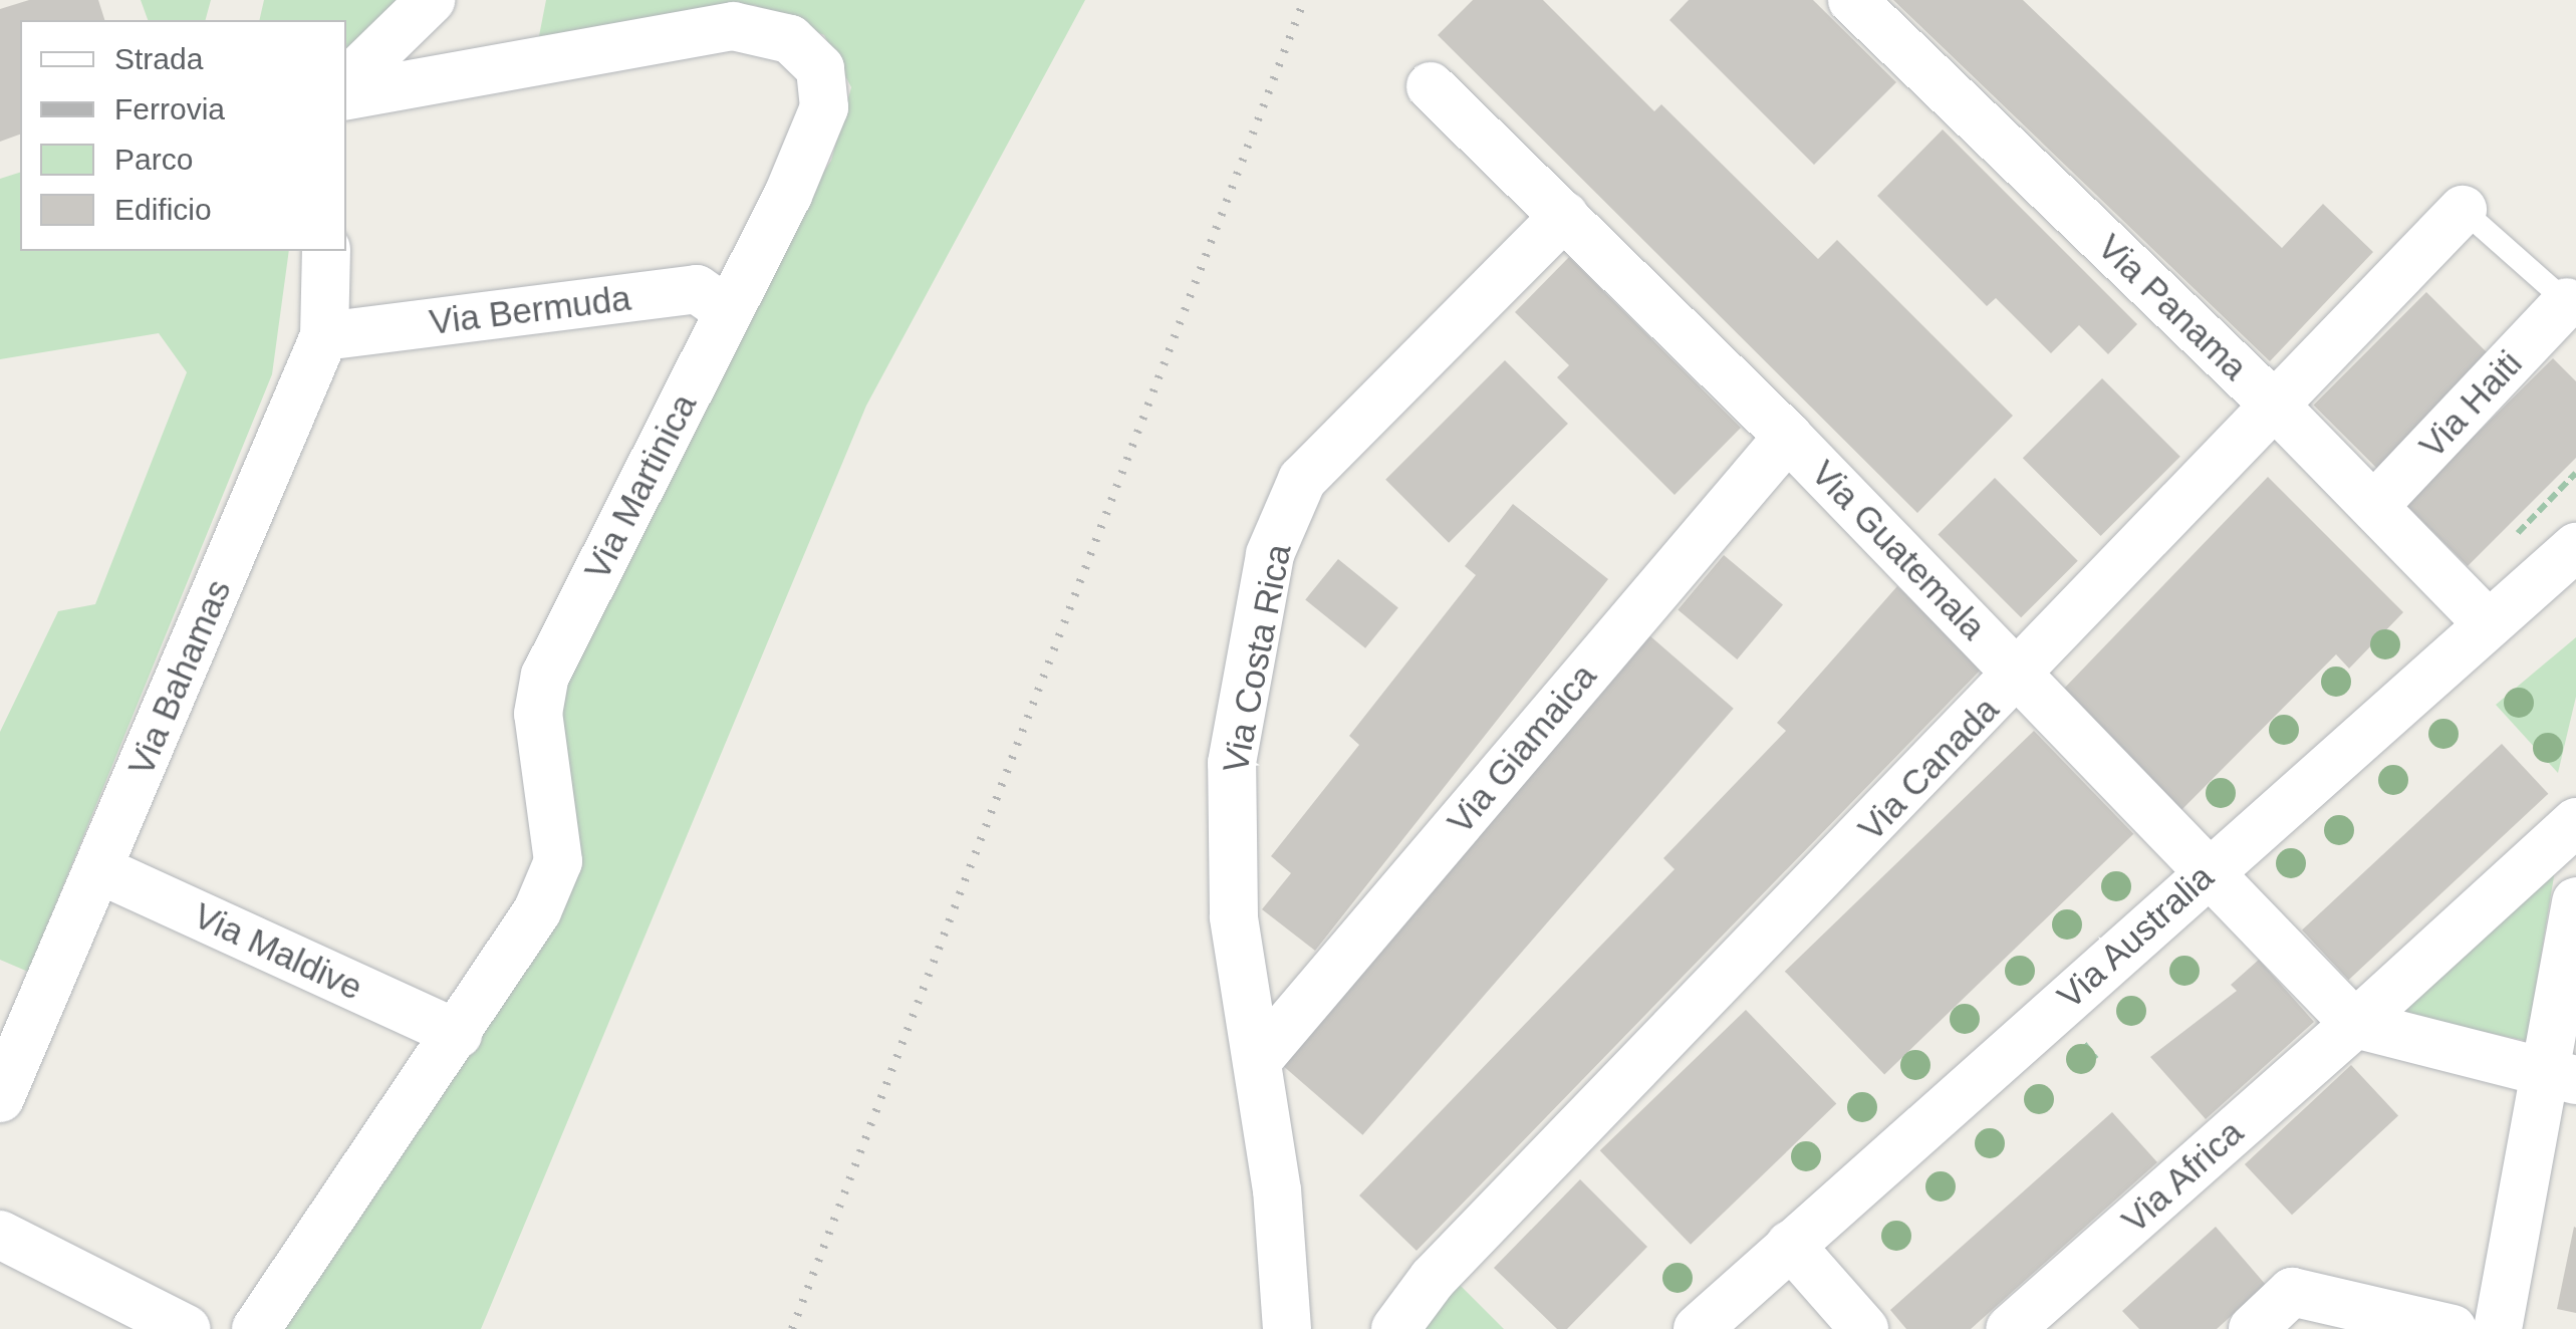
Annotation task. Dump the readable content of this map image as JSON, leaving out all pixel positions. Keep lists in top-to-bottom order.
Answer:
{
  "streets": {
    "street": [
      "Via Panama",
      "Via Bermuda",
      "Via Haiti",
      "Via Martinica",
      "Via Guatemala",
      "Via Costa Rica",
      "Via Bahamas",
      "Via Giamaica",
      "Via Canada",
      "Via Australia",
      "Via Maldive",
      "Via Africa"
    ]
  },
  "crossings": [
    ["Via Panama", "Via Haiti"],
    ["Via Panama", "Via Canada"],
    ["Via Panama", "Via Australia"],
    ["Via Bermuda", "Via Martinica"],
    ["Via Bermuda", "Via Bahamas"],
    ["Via Martinica", "Via Maldive"],
    ["Via Guatemala", "Via Costa Rica"],
    ["Via Guatemala", "Via Giamaica"],
    ["Via Guatemala", "Via Canada"],
    ["Via Guatemala", "Via Australia"],
    ["Via Guatemala", "Via Africa"],
    ["Via Costa Rica", "Via Giamaica"],
    ["Via Bahamas", "Via Maldive"]
  ],
  "legend": [
    "Strada",
    "Ferrovia",
    "Parco",
    "Edificio"
  ]
}
